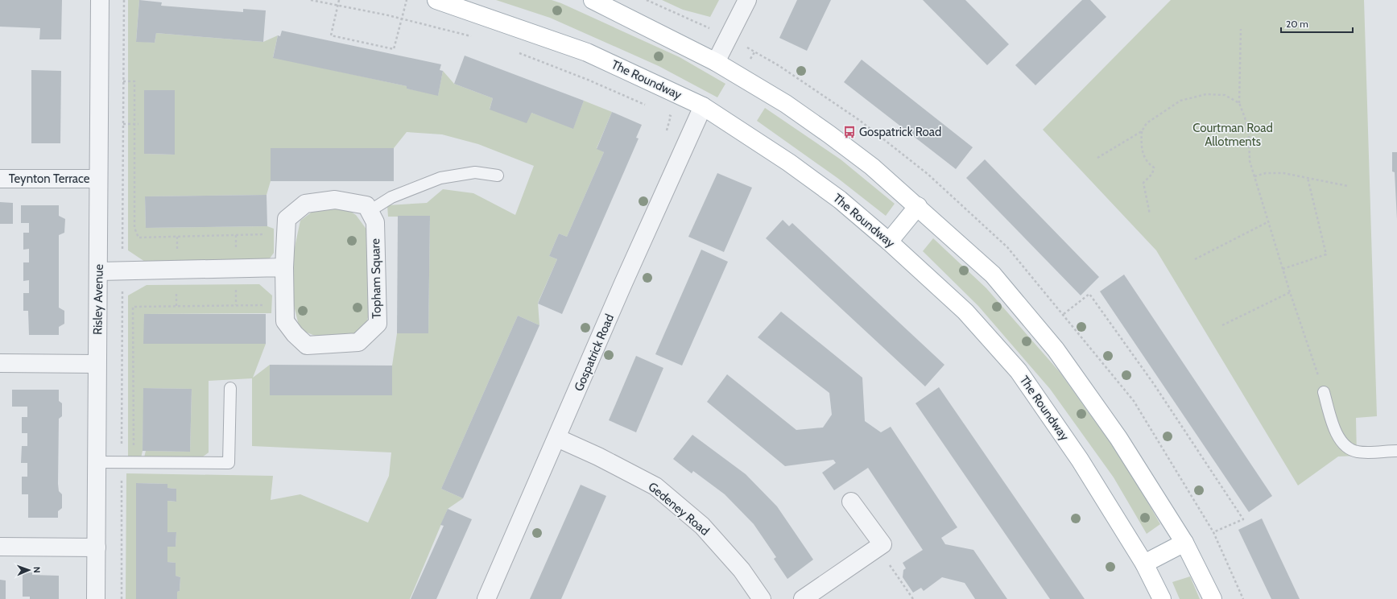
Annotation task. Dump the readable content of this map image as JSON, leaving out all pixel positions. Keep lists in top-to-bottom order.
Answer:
{
  "streets": {
    "main road": ["The Roundway"],
    "street": [
      "Teynton Terrace",
      "Topham Square",
      "Risley Avenue",
      "Gospatrick Road",
      "Gedeney Road"
    ]
  },
  "crossings": [
    ["The Roundway", "Gospatrick Road"],
    ["Teynton Terrace", "Risley Avenue"],
    ["Gospatrick Road", "Gedeney Road"]
  ],
  "parks": ["Courtman Road Allotments"],
  "places": {
    "bus stop": ["Gospatrick Road"]
  },
  "scale_bar": "20 m",
  "north": "right"
}
